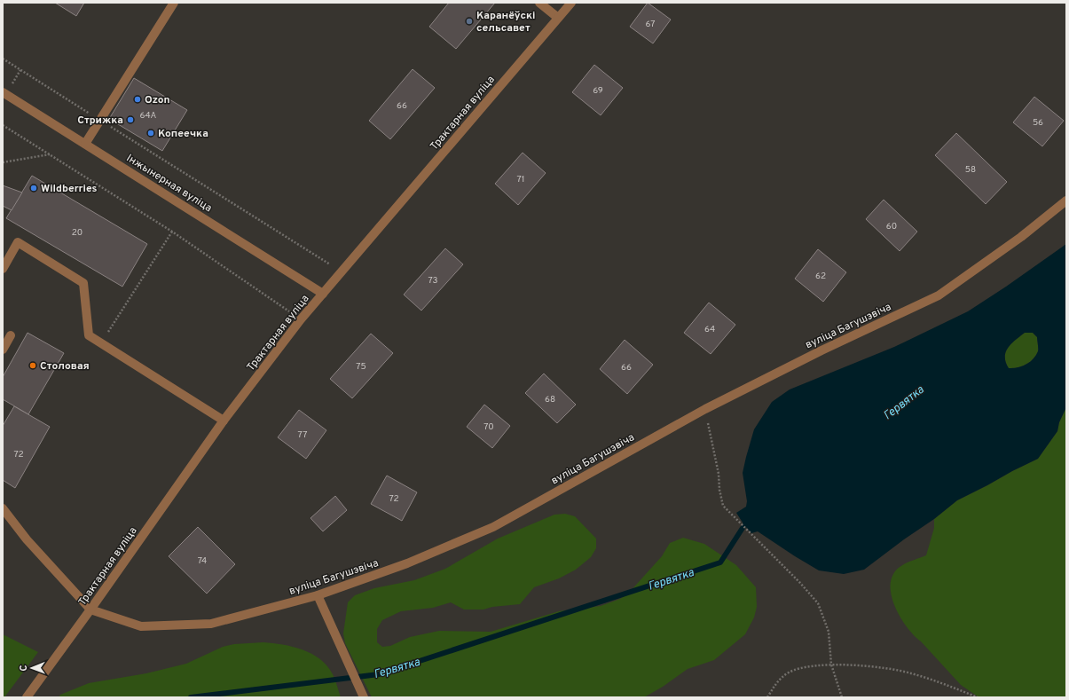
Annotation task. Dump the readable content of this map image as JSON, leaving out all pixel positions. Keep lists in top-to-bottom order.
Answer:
{
  "streets": {
    "street": ["Трактарная вуліца", "Інжынерная вуліца", "вуліца Багушэвіча"]
  },
  "crossings": [
    ["Трактарная вуліца", "Інжынерная вуліца"],
    ["Трактарная вуліца", "вуліца Багушэвіча"]
  ],
  "water": ["Гервятка"],
  "places": [
    "Каранёўскі сельсавет",
    "Ozon",
    "Стрижка",
    "Копеечка",
    "Wildberries",
    "Столовая"
  ],
  "house_numbers": [
    "67",
    "69",
    "66",
    "64А",
    "56",
    "58",
    "71",
    "60",
    "20",
    "62",
    "73",
    "64",
    "75",
    "66",
    "68",
    "70",
    "77",
    "72",
    "72",
    "74"
  ],
  "north": "left"
}
